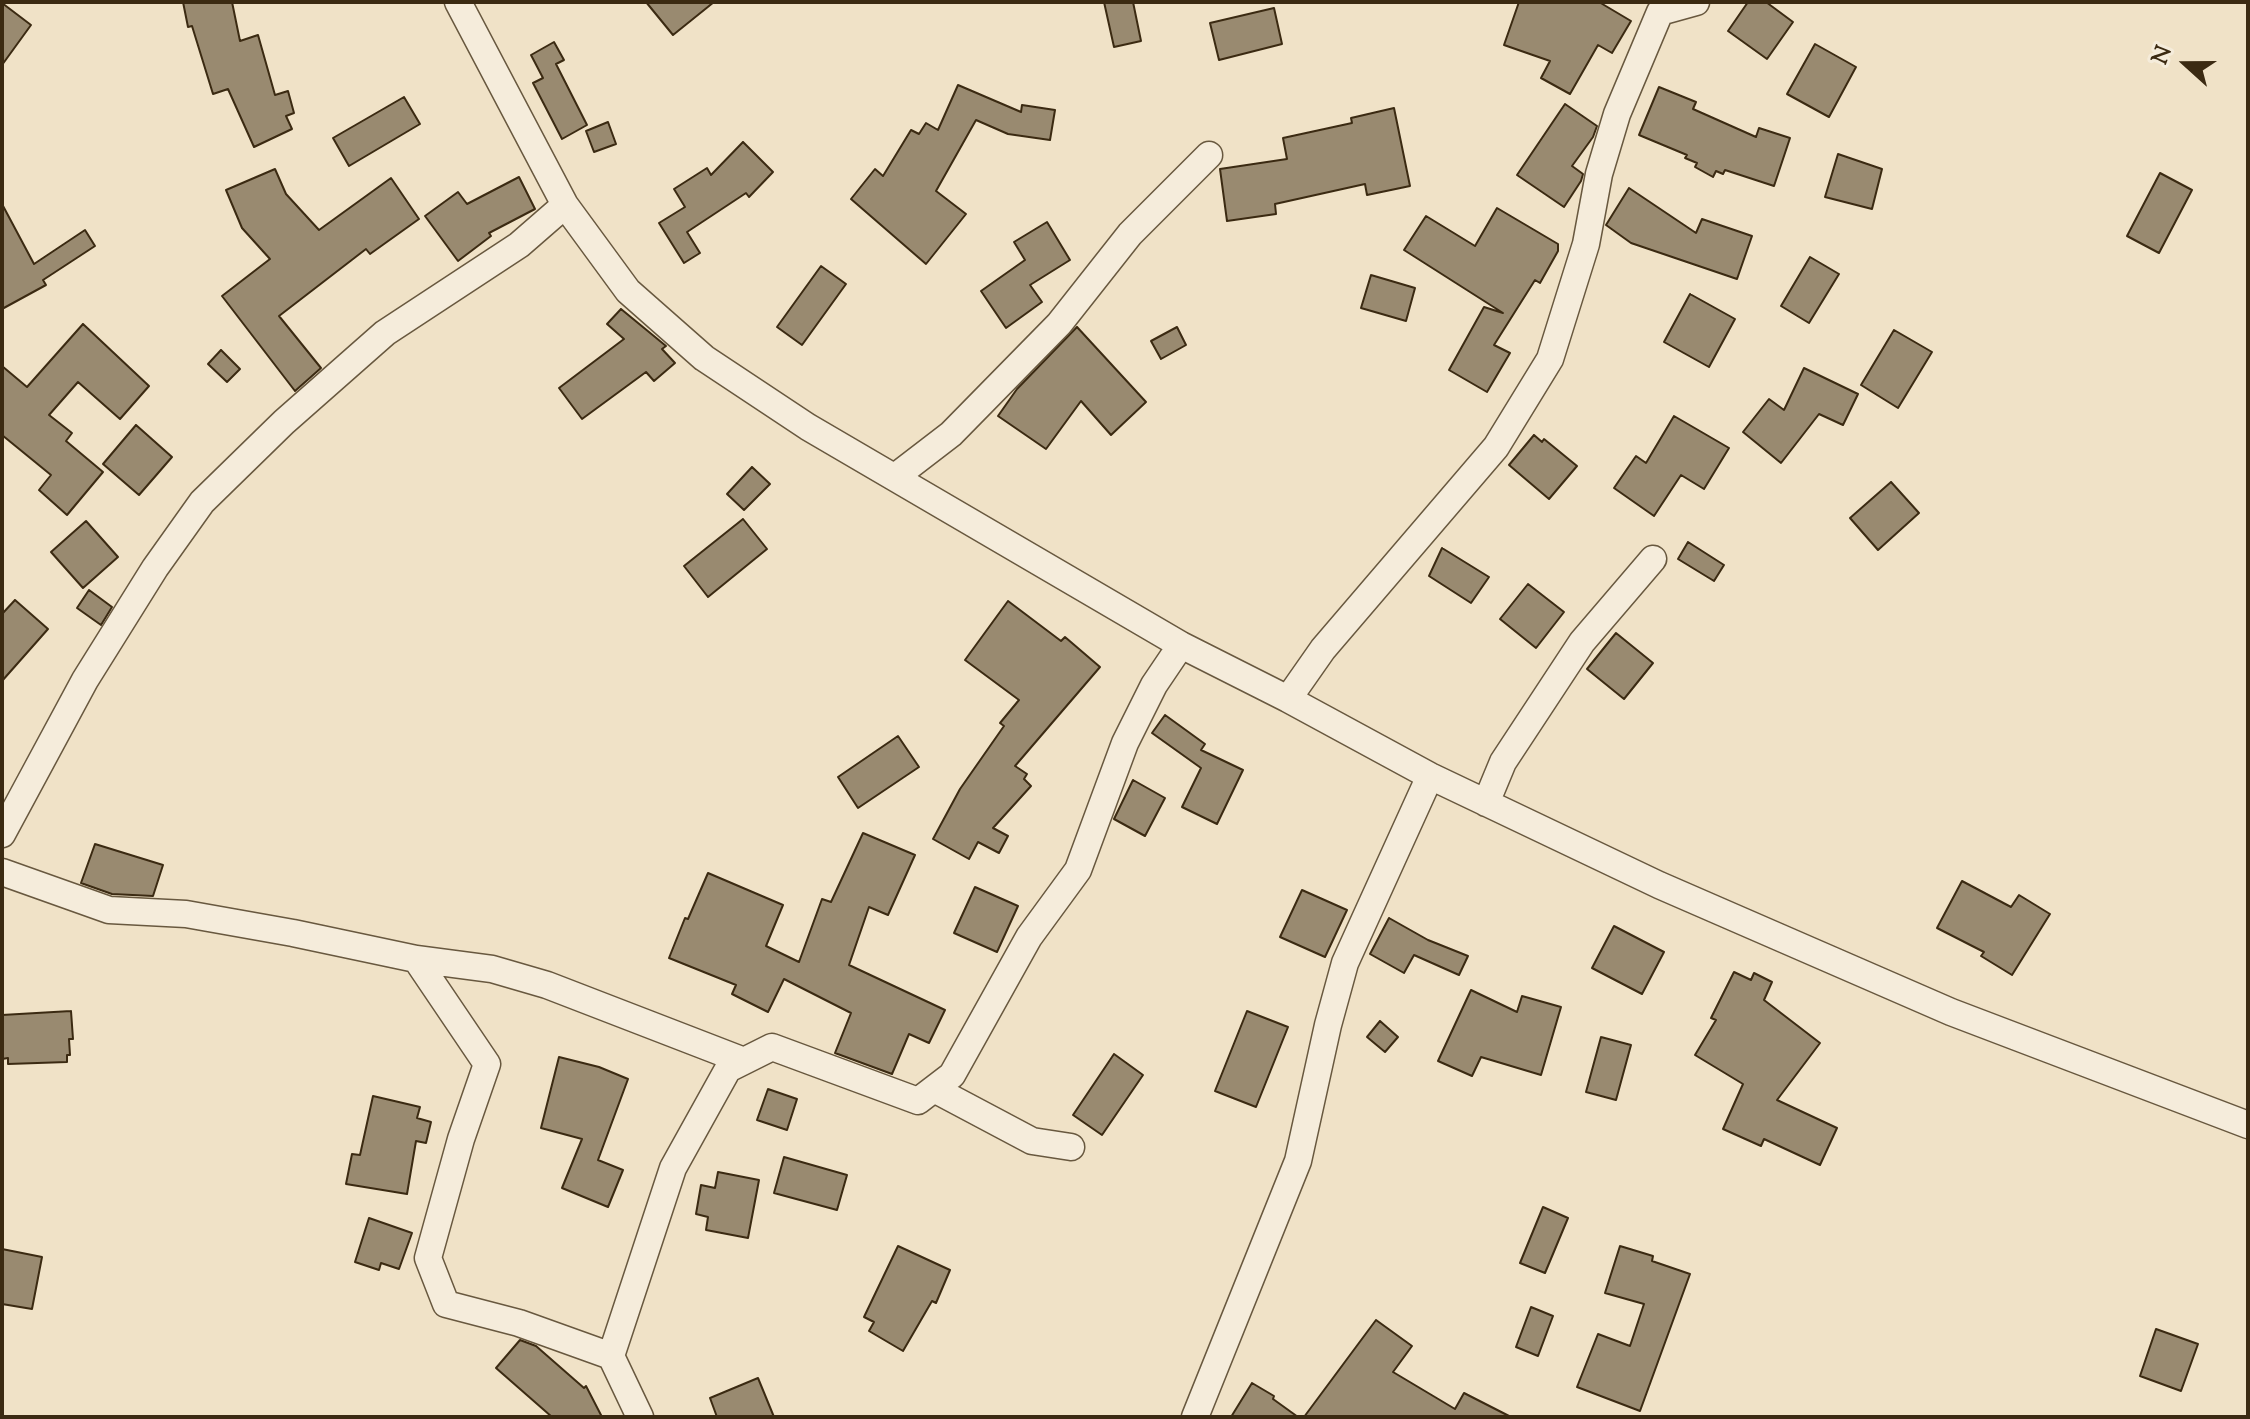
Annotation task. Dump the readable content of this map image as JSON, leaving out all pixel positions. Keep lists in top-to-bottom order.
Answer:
{
  "north": "left"
}
